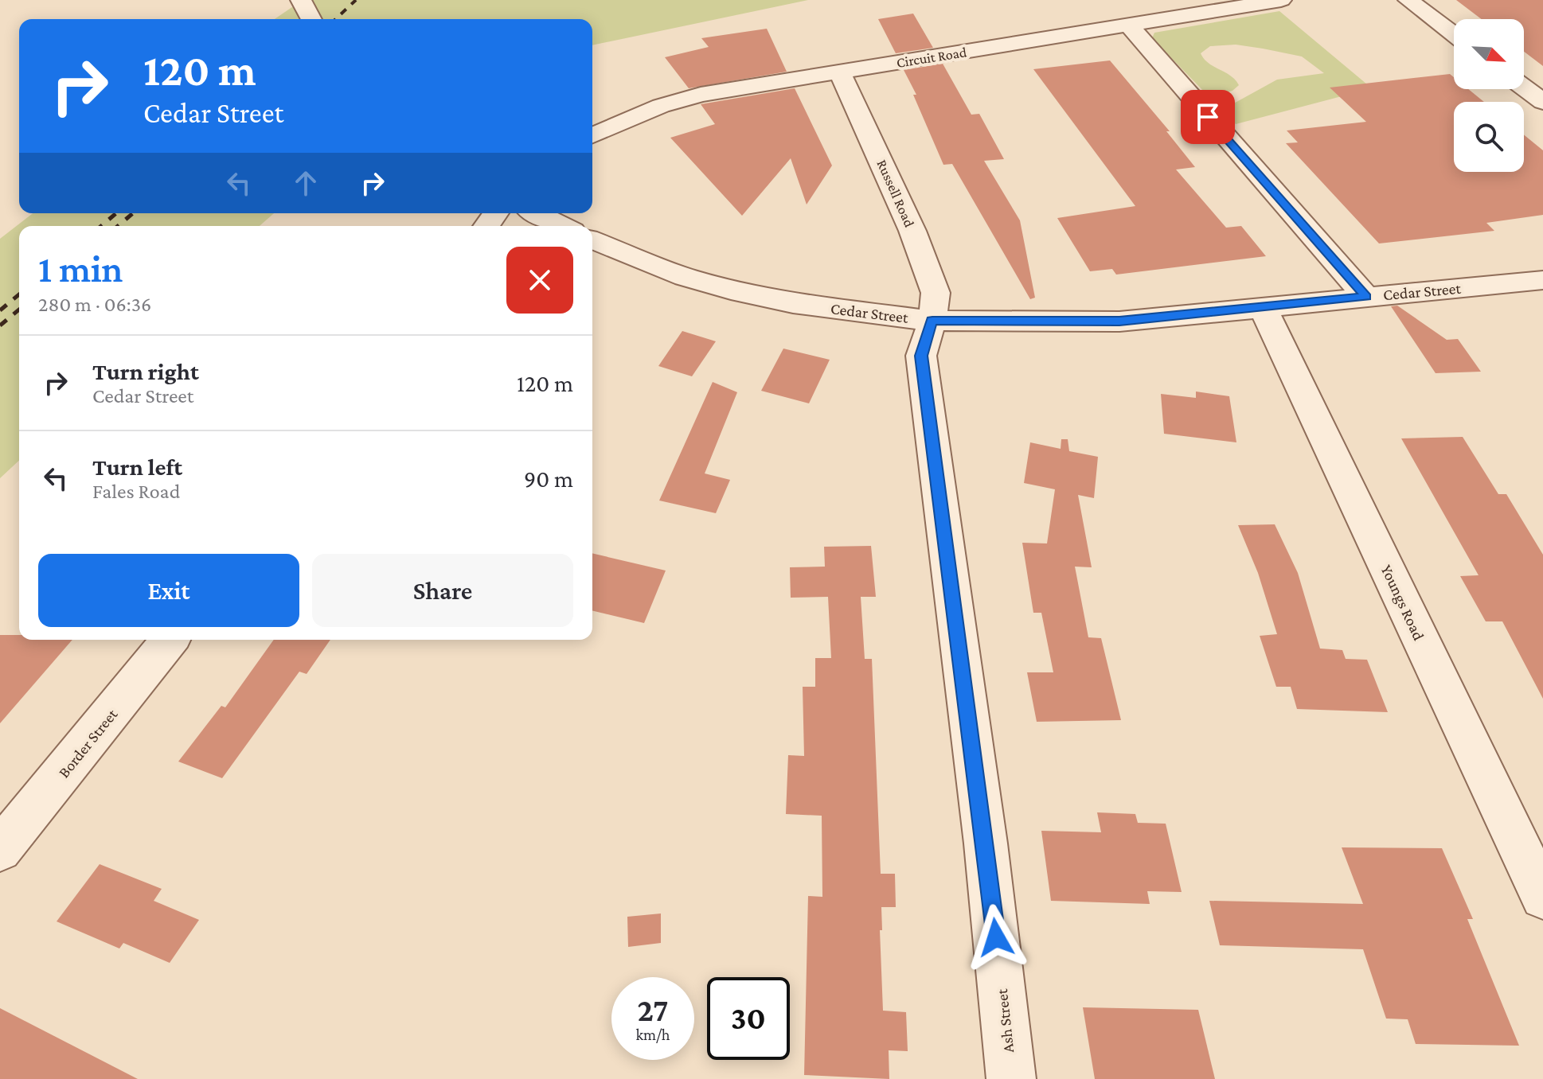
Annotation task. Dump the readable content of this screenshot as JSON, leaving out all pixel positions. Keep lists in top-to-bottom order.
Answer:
{
  "streets": {
    "street": [
      "Circuit Road",
      "Russell Road",
      "Cedar Street",
      "Youngs Road",
      "Border Street",
      "Ash Street"
    ]
  },
  "crossings": [
    ["Circuit Road", "Russell Road"],
    ["Russell Road", "Cedar Street"],
    ["Russell Road", "Ash Street"],
    ["Cedar Street", "Youngs Road"],
    ["Cedar Street", "Ash Street"]
  ],
  "north": "bottom right",
  "page": {
    "turn": ["120 m", "Cedar Street"],
    "heading": ["1 min", "280 m · 06:36"],
    "list": [
      {
        "name": "Turn right",
        "note": "Cedar Street",
        "value": "120 m"
      },
      {
        "name": "Turn left",
        "note": "Fales Road",
        "value": "90 m"
      }
    ],
    "buttons": ["Exit", "Share"],
    "speed": "27 km/h",
    "limit": "30"
  }
}
